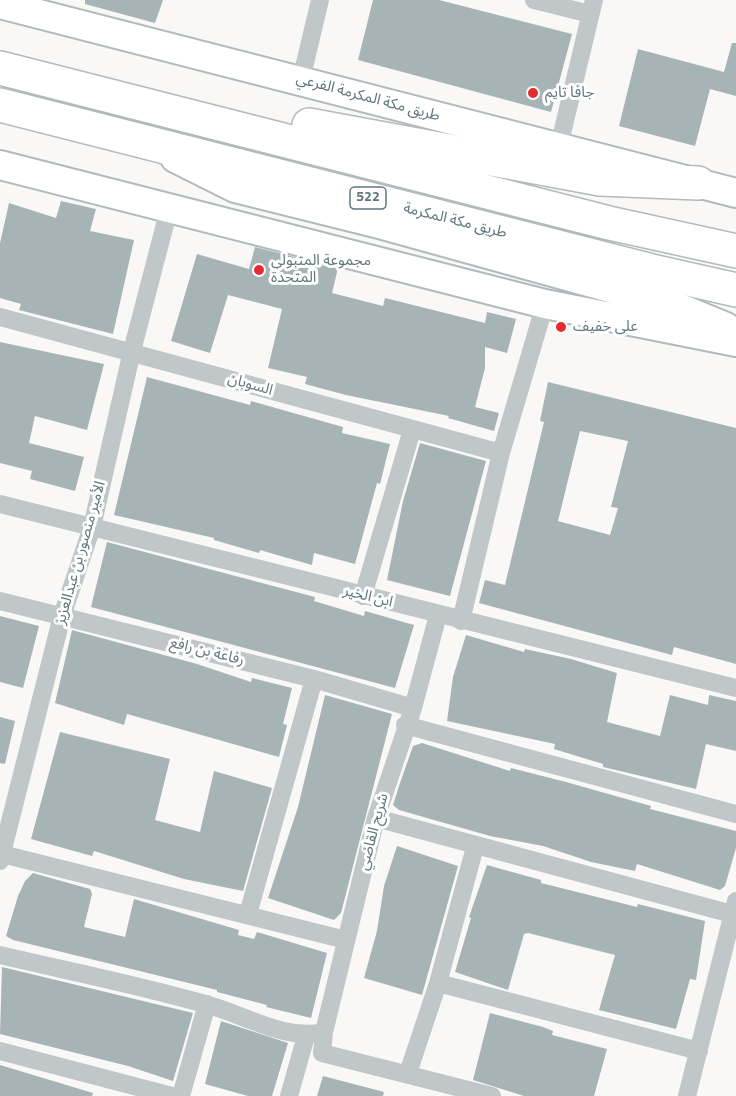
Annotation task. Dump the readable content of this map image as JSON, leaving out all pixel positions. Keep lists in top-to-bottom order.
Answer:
{
  "streets": {
    "highway": ["522", "طريق مكة المكرمة"],
    "main road": ["طريق مكة المكرمة الفرعي"],
    "street": [
      "السوبان",
      "الأمير منصور بن عبدالعزيز",
      "ابن الخير",
      "رفاعة بن رافع",
      "شريح القاضي"
    ]
  },
  "crossings": [
    ["السوبان", "الأمير منصور بن عبدالعزيز"],
    ["الأمير منصور بن عبدالعزيز", "ابن الخير"],
    ["الأمير منصور بن عبدالعزيز", "رفاعة بن رافع"],
    ["ابن الخير", "شريح القاضي"],
    ["رفاعة بن رافع", "شريح القاضي"]
  ],
  "places": ["جافا تايم", "مجموعة المتبولي المتحدة", "على خفيف"]
}
